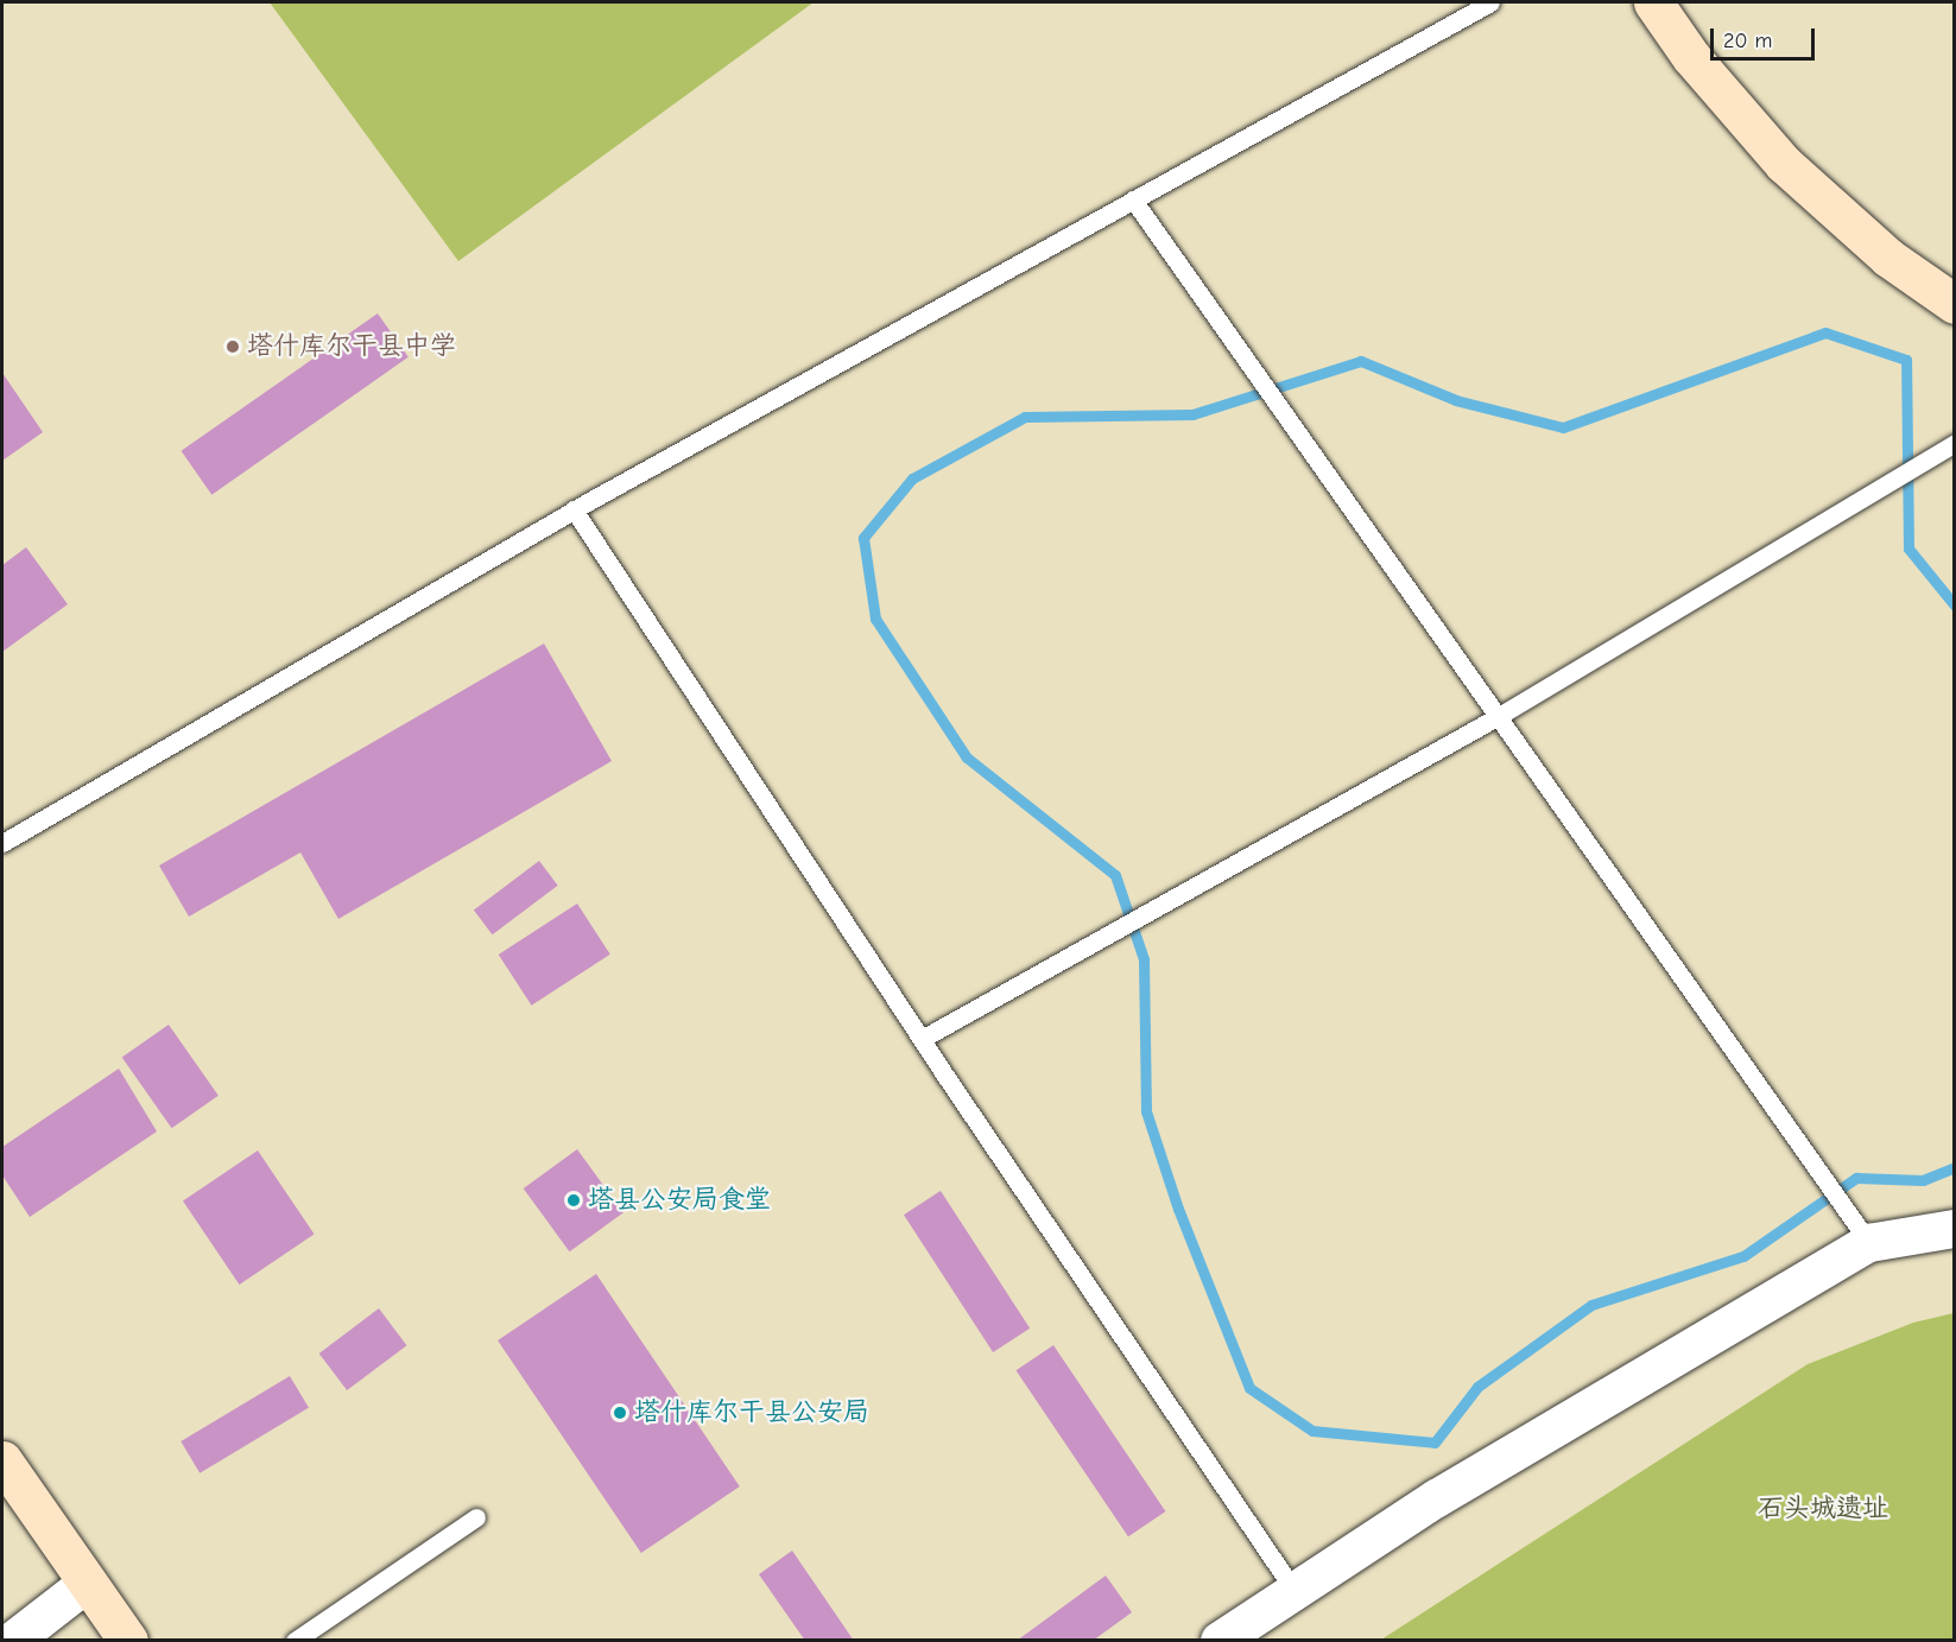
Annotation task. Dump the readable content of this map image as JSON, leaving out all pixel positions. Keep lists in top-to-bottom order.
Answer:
{
  "parks": ["石头城遗址"],
  "places": ["塔什库尔干县中学", "塔县公安局食堂", "塔什库尔干县公安局"],
  "scale_bar": "20 m"
}
